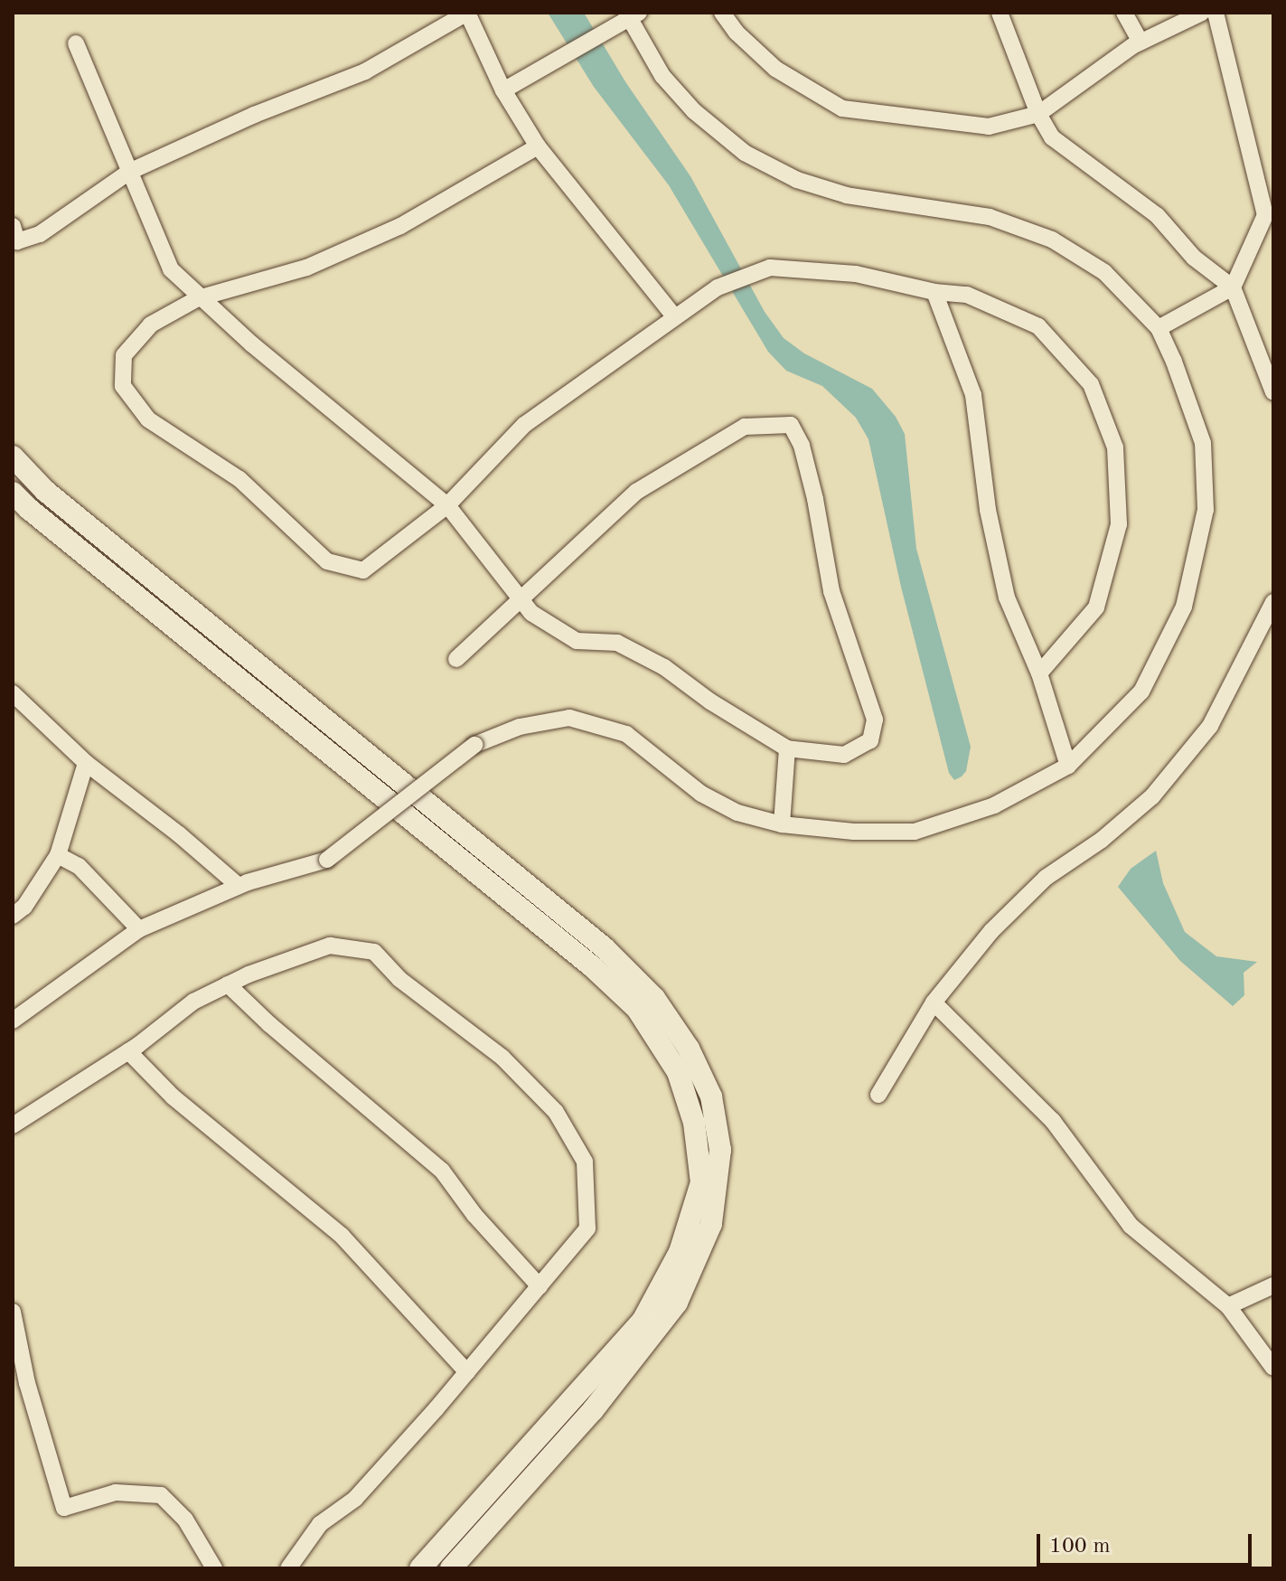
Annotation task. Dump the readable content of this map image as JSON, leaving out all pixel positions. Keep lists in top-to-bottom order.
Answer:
{
  "scale_bar": "100 m"
}
